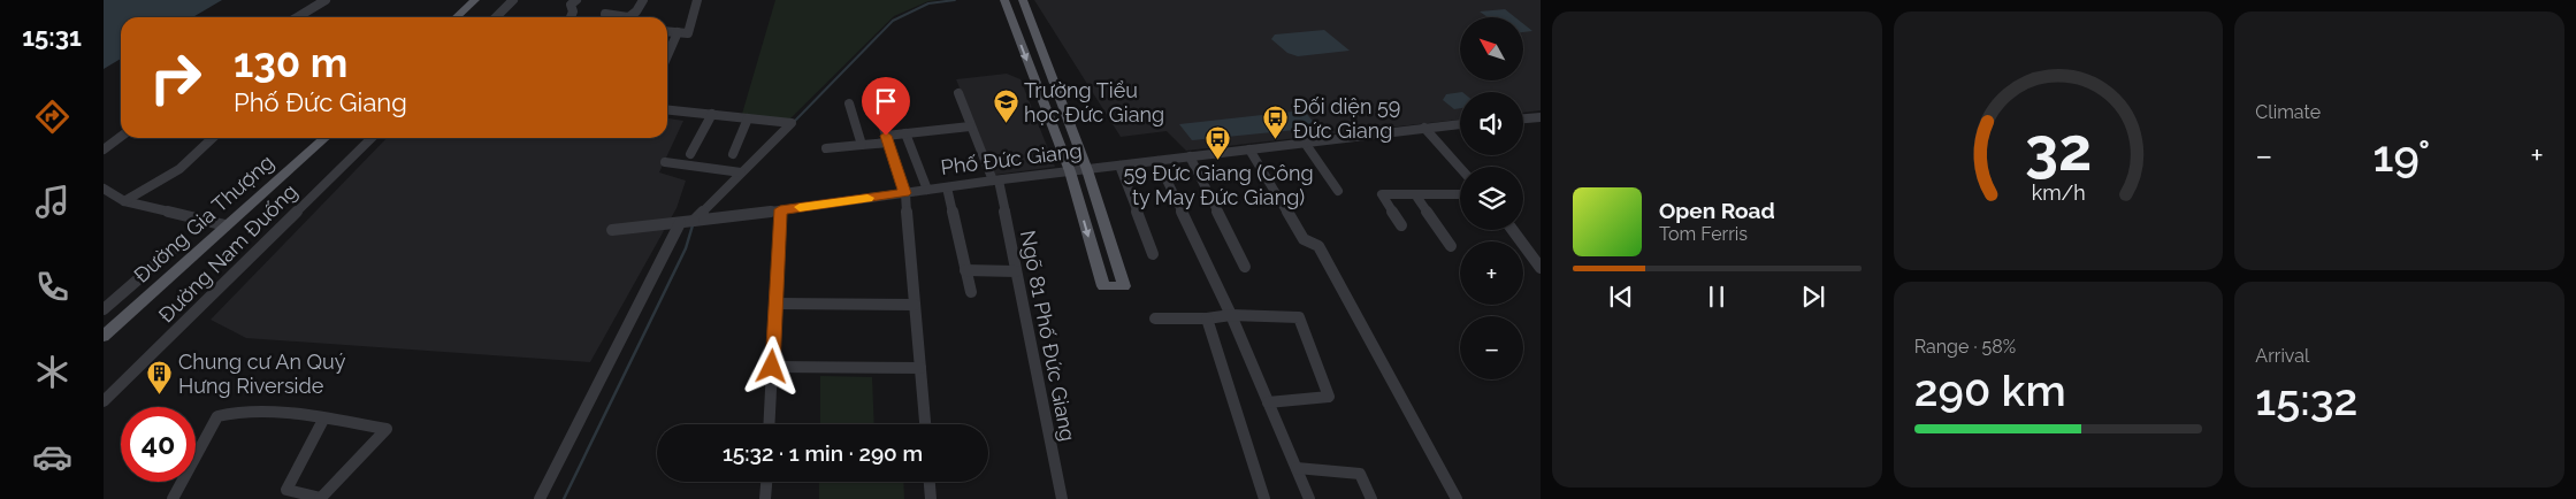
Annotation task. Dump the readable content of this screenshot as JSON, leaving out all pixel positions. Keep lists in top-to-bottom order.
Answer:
{
  "streets": {
    "main road": ["Đường Gia Thượng"],
    "street": ["Phố Đức Giang", "Đường Nam Đuống", "Ngõ 81 Phố Đức Giang"]
  },
  "crossings": [
    ["Phố Đức Giang", "Ngõ 81 Phố Đức Giang"]
  ],
  "places": {
    "school or university": ["Trường Tiểu học Đức Giang"],
    "bus stop": ["Đối diện 59 Đức Giang", "59 Đức Giang (Công ty May Đức Giang)"],
    "building": ["Chung cư An Quý Hưng Riverside"]
  },
  "north": "top left",
  "page": {
    "tabs": "15:31",
    "tile": [
      "Climate",
      ["Range · 58%", "290 km"],
      ["Arrival", "15:32"]
    ],
    "map_buttons": ["+", "−"],
    "turn": ["130 m", "Phố Đức Giang"],
    "heat": ["−", "19°", "+"],
    "song": ["Open Road", "Tom Ferris"],
    "limit": "40",
    "trip": "15:32 · 1 min · 290 m",
    "gauge": ["32", "km/h"]
  }
}
